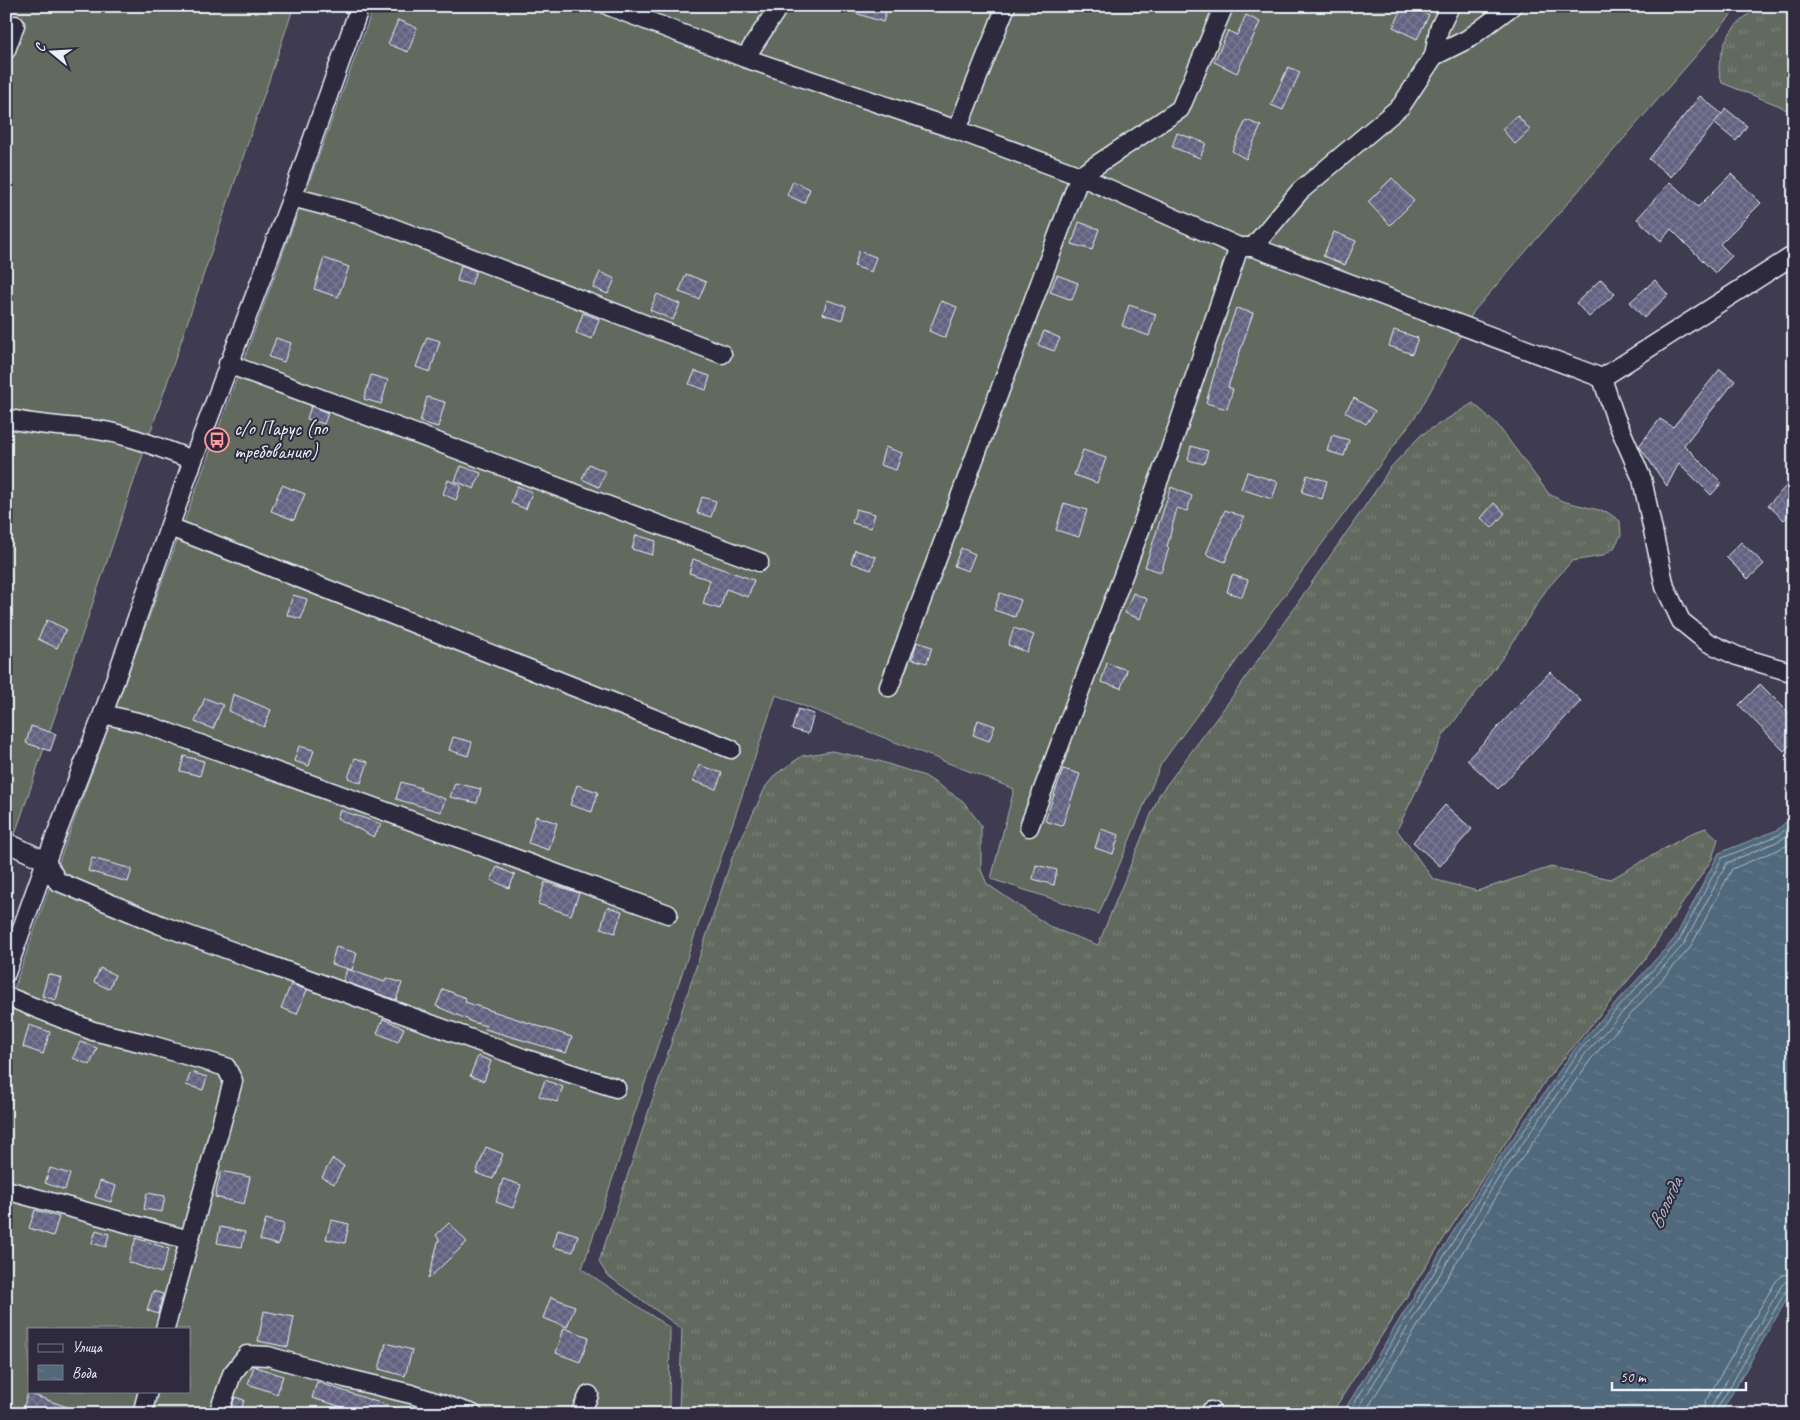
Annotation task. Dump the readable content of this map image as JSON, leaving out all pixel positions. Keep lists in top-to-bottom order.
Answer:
{
  "water": ["Вологда"],
  "places": {
    "bus stop": ["с/о Парус (по требованию)"]
  },
  "legend": ["Улица", "Вода"],
  "scale_bar": "50 m",
  "north": "left"
}
